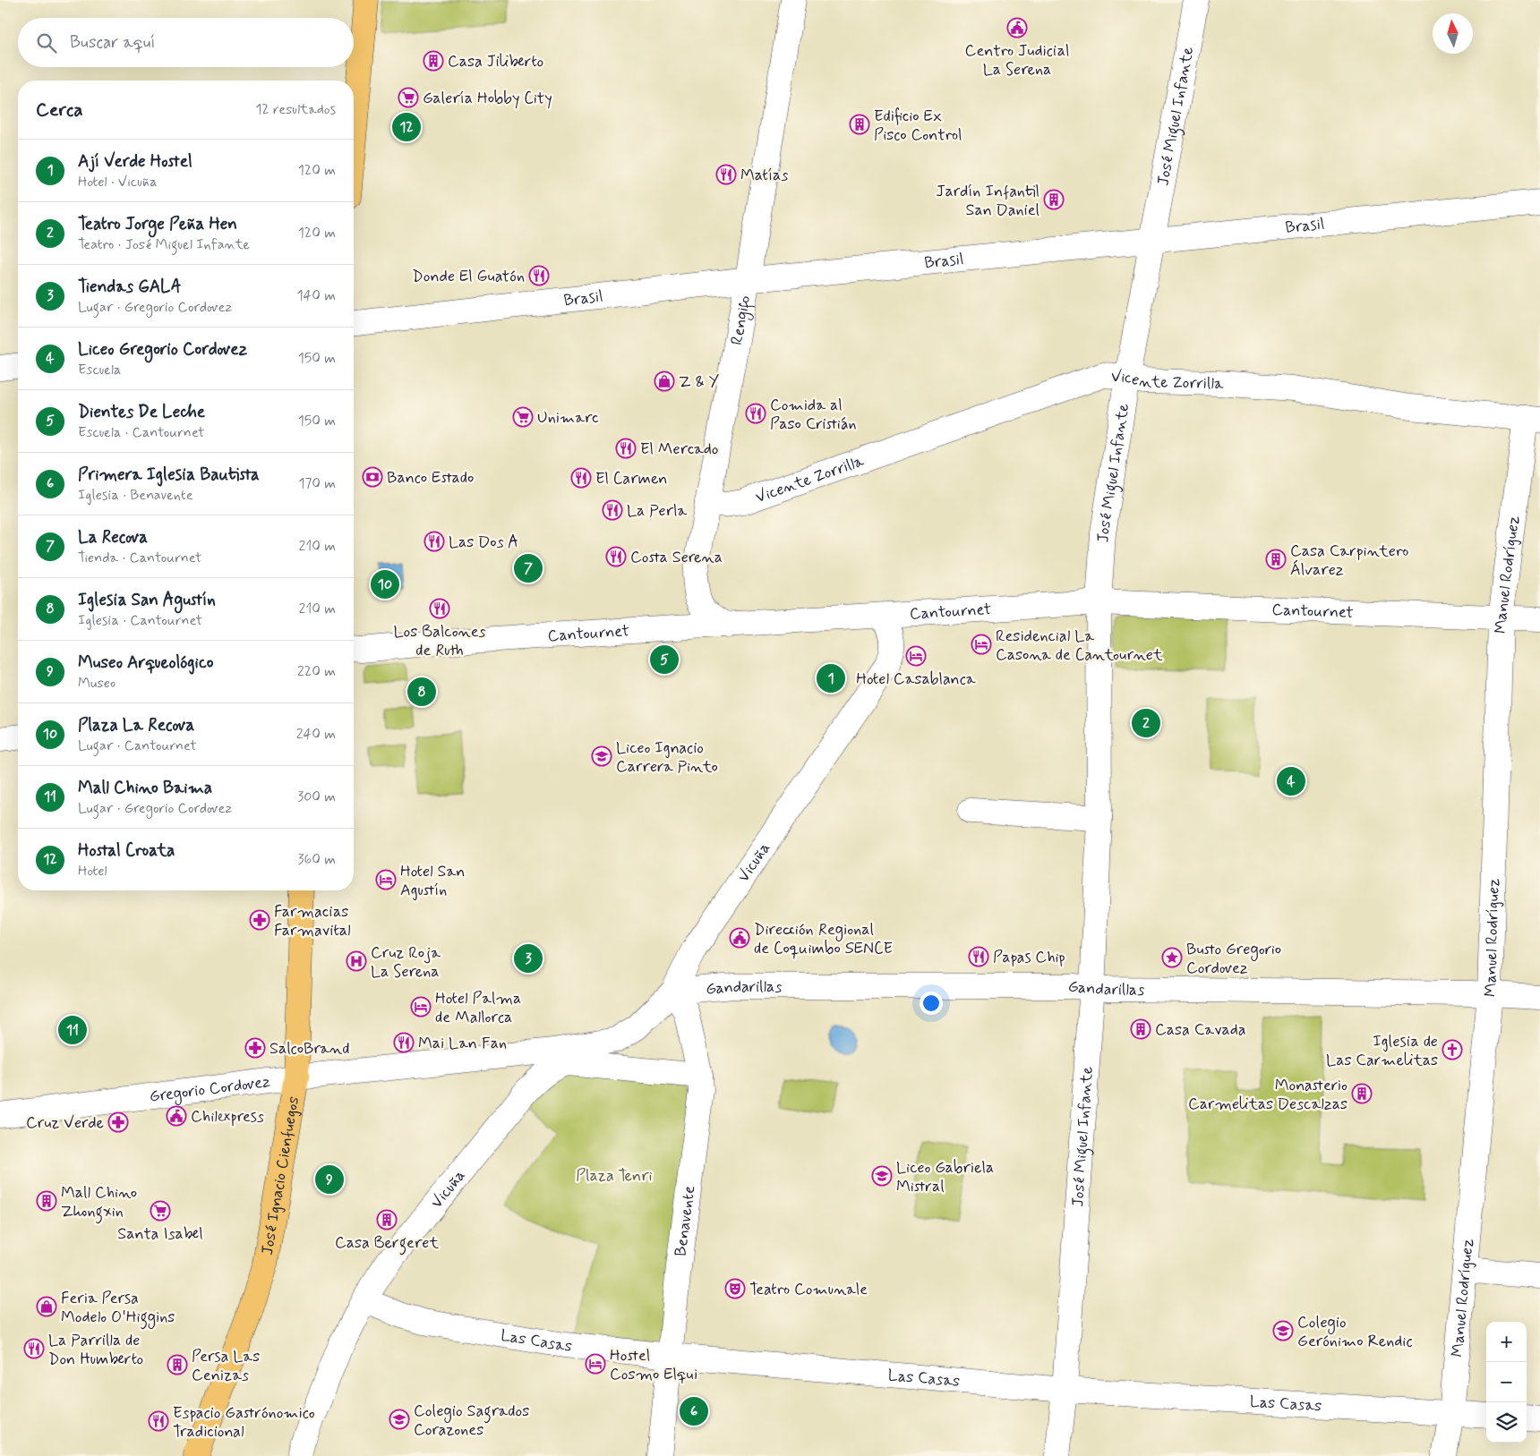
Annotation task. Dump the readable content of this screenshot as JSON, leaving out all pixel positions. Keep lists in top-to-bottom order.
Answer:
{
  "streets": {
    "main road": ["José Ignacio Cienfuegos"],
    "street": [
      "José Miguel Infante",
      "Brasil",
      "Rengifo",
      "Vicente Zorrilla",
      "Manuel Rodríguez",
      "Cantournet",
      "Vicuña",
      "Gandarillas",
      "Gregorio Cordovez",
      "Benavente",
      "Las Casas"
    ]
  },
  "crossings": [
    ["José Miguel Infante", "Brasil"],
    ["José Miguel Infante", "Vicente Zorrilla"],
    ["José Miguel Infante", "Cantournet"],
    ["José Miguel Infante", "Gandarillas"],
    ["José Miguel Infante", "Las Casas"],
    ["Brasil", "Rengifo"],
    ["Rengifo", "Vicente Zorrilla"],
    ["Rengifo", "Cantournet"],
    ["Vicente Zorrilla", "Manuel Rodríguez"],
    ["Manuel Rodríguez", "Cantournet"],
    ["Manuel Rodríguez", "Gandarillas"],
    ["Manuel Rodríguez", "Las Casas"],
    ["Cantournet", "Vicuña"],
    ["Vicuña", "Gandarillas"],
    ["Vicuña", "Gregorio Cordovez"],
    ["Vicuña", "Benavente"],
    ["Vicuña", "Las Casas"],
    ["Gandarillas", "Benavente"],
    ["Gregorio Cordovez", "José Ignacio Cienfuegos"],
    ["Benavente", "Las Casas"]
  ],
  "parks": ["Plaza Tenri"],
  "places": {
    "public building": ["Centro Judicial La Serena", "Dirección Regional de Coquimbo SENCE", "Chilexpress"],
    "building": [
      "Casa Jiliberto",
      "Edificio Ex Pisco Control",
      "Jardín Infantil San Daniel",
      "Casa Carpintero Álvarez",
      "Casa Cavada",
      "Monasterio Carmelitas Descalzas",
      "Mall Chino Zhongxin",
      "Casa Bergeret",
      "Persa Las Cenizas"
    ],
    "supermarket": ["Galería Hobby City", "Unimarc", "Santa Isabel"],
    "restaurant": [
      "Matías",
      "Donde El Guatón",
      "Comida al Paso Cristián",
      "El Mercado",
      "El Carmen",
      "La Perla",
      "Las Dos A",
      "Costa Serena",
      "Los Balcones de Ruth",
      "Papas Chip",
      "Mai Lan Fan",
      "La Parrilla de Don Humberto",
      "Espacio Gastrónomico Tradicional"
    ],
    "shop": ["Z & Y", "Feria Persa Modelo O'Higgins"],
    "bank": ["Banco Estado"],
    "hotel": [
      "Residencial La Casona de Cantournet",
      "Hotel Casablanca",
      "Hotel San Agustín",
      "Hotel Palma de Mallorca",
      "Hostel Cosmo Elqui"
    ],
    "school or university": [
      "Liceo Ignacio Carrera Pinto",
      "Liceo Gabriela Mistral",
      "Colegio Gerónimo Rendic",
      "Colegio Sagrados Corazones"
    ],
    "pharmacy": ["Farmacias Farmavital", "SalcoBrand", "Cruz Verde"],
    "place": ["Busto Gregorio Cordovez"],
    "hospital": ["Cruz Roja La Serena"],
    "church": ["Iglesia de Las Carmelitas"],
    "theatre": ["Teatro Comunale"]
  },
  "north": "top",
  "page": {
    "search": "Buscar aquí",
    "heading": ["Cerca", "12 resultados"],
    "pins": [
      "12",
      "7",
      "10",
      "5",
      "1",
      "8",
      "2",
      "4",
      "3",
      "11",
      "9",
      "6"
    ],
    "list": [
      {
        "mark": "1",
        "name": "Ají Verde Hostel",
        "note": "Hotel · Vicuña",
        "value": "120 m"
      },
      {
        "mark": "2",
        "name": "Teatro Jorge Peña Hen",
        "note": "Teatro · José Miguel Infante",
        "value": "120 m"
      },
      {
        "mark": "3",
        "name": "Tiendas GALA",
        "note": "Lugar · Gregorio Cordovez",
        "value": "140 m"
      },
      {
        "mark": "4",
        "name": "Liceo Gregorio Cordovez",
        "note": "Escuela",
        "value": "150 m"
      },
      {
        "mark": "5",
        "name": "Dientes De Leche",
        "note": "Escuela · Cantournet",
        "value": "150 m"
      },
      {
        "mark": "6",
        "name": "Primera Iglesia Bautista",
        "note": "Iglesia · Benavente",
        "value": "170 m"
      },
      {
        "mark": "7",
        "name": "La Recova",
        "note": "Tienda · Cantournet",
        "value": "210 m"
      },
      {
        "mark": "8",
        "name": "Iglesia San Agustín",
        "note": "Iglesia · Cantournet",
        "value": "210 m"
      },
      {
        "mark": "9",
        "name": "Museo Arqueológico",
        "note": "Museo",
        "value": "220 m"
      },
      {
        "mark": "10",
        "name": "Plaza La Recova",
        "note": "Lugar · Cantournet",
        "value": "240 m"
      },
      {
        "mark": "11",
        "name": "Mall Chino Baima",
        "note": "Lugar · Gregorio Cordovez",
        "value": "300 m"
      },
      {
        "mark": "12",
        "name": "Hostal Croata",
        "note": "Hotel",
        "value": "360 m"
      }
    ],
    "map_buttons": ["+", "−"]
  }
}
